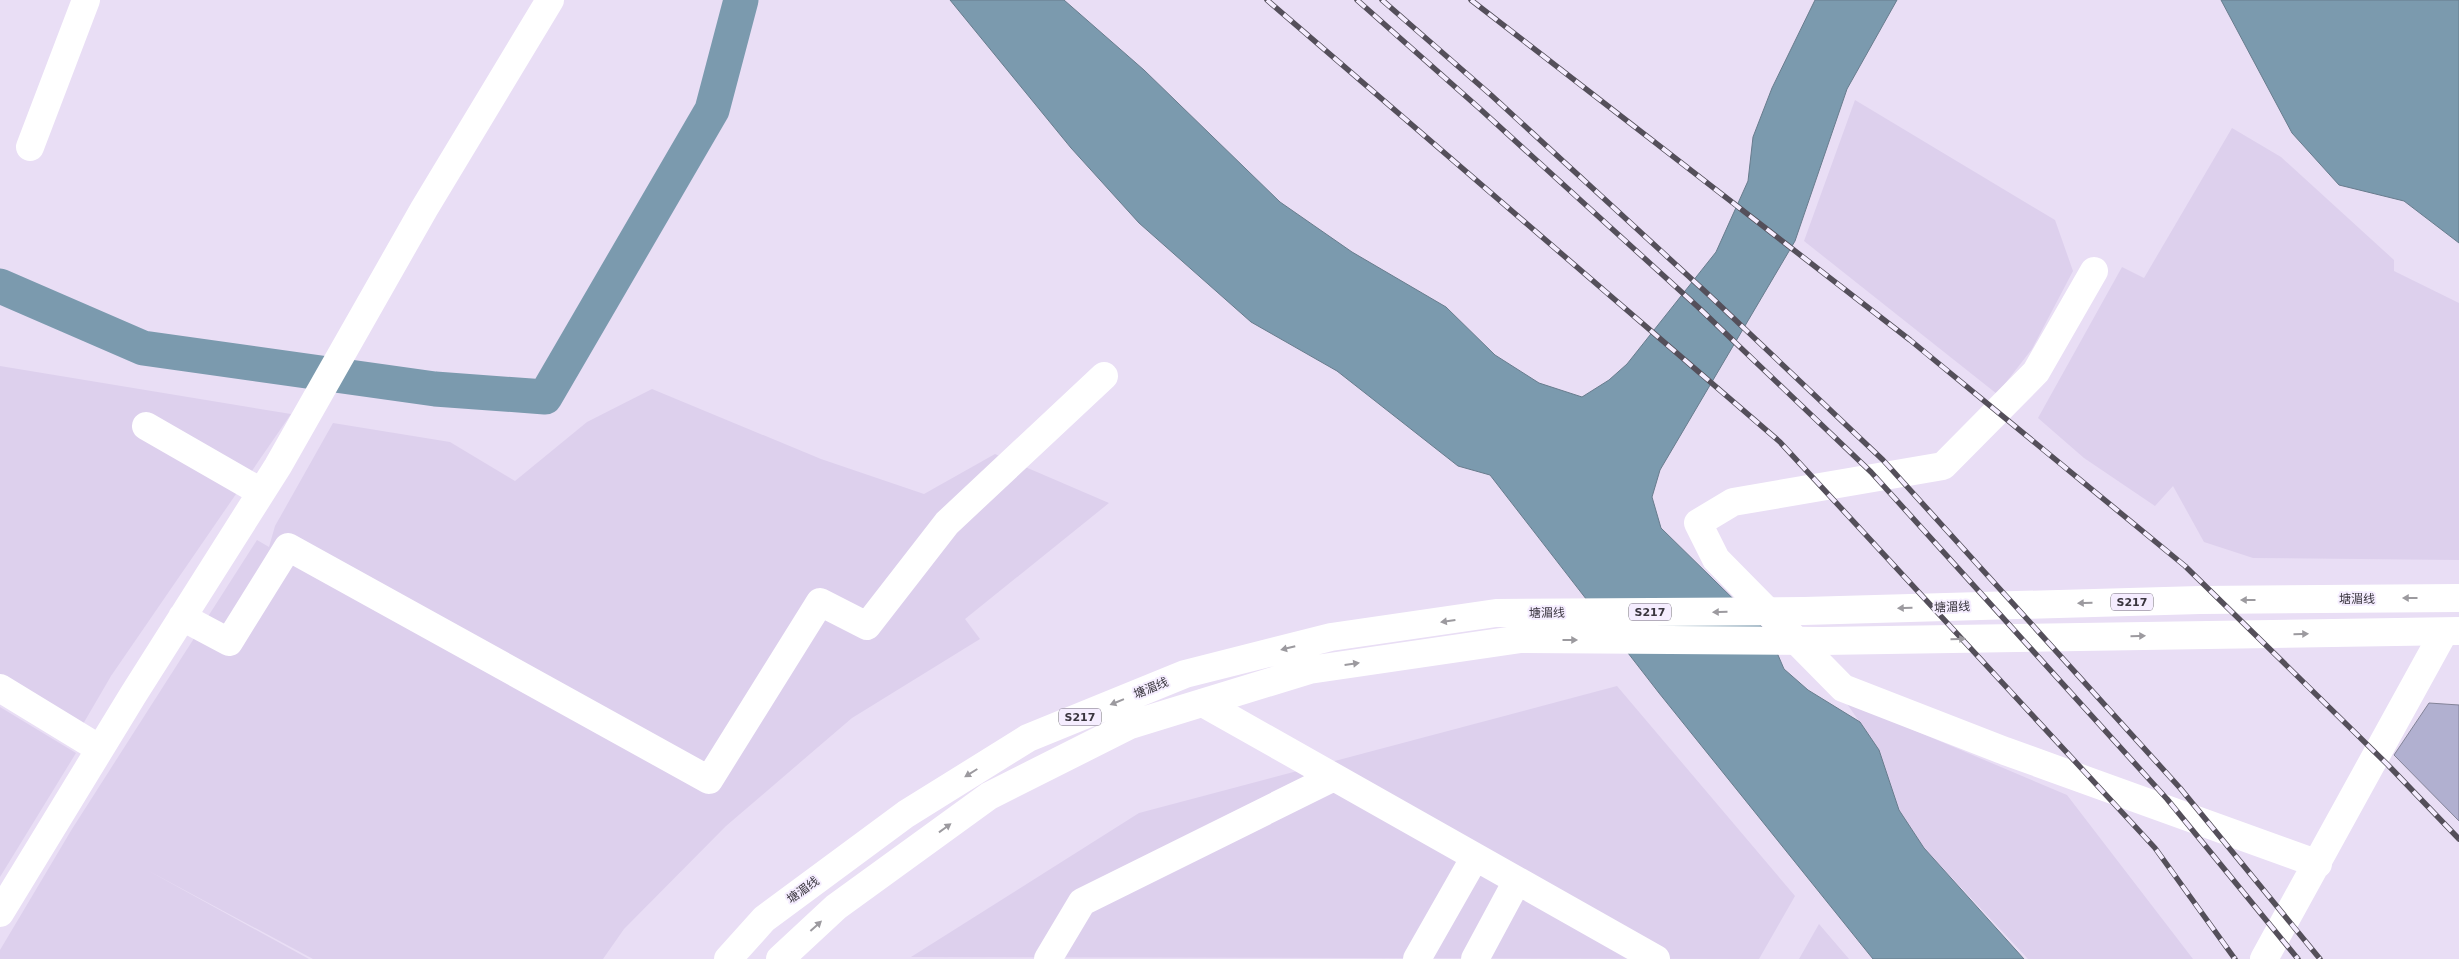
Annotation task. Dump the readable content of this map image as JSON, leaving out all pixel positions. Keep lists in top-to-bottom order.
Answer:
{
  "streets": {
    "street": ["塘湄线", "S217"]
  }
}
